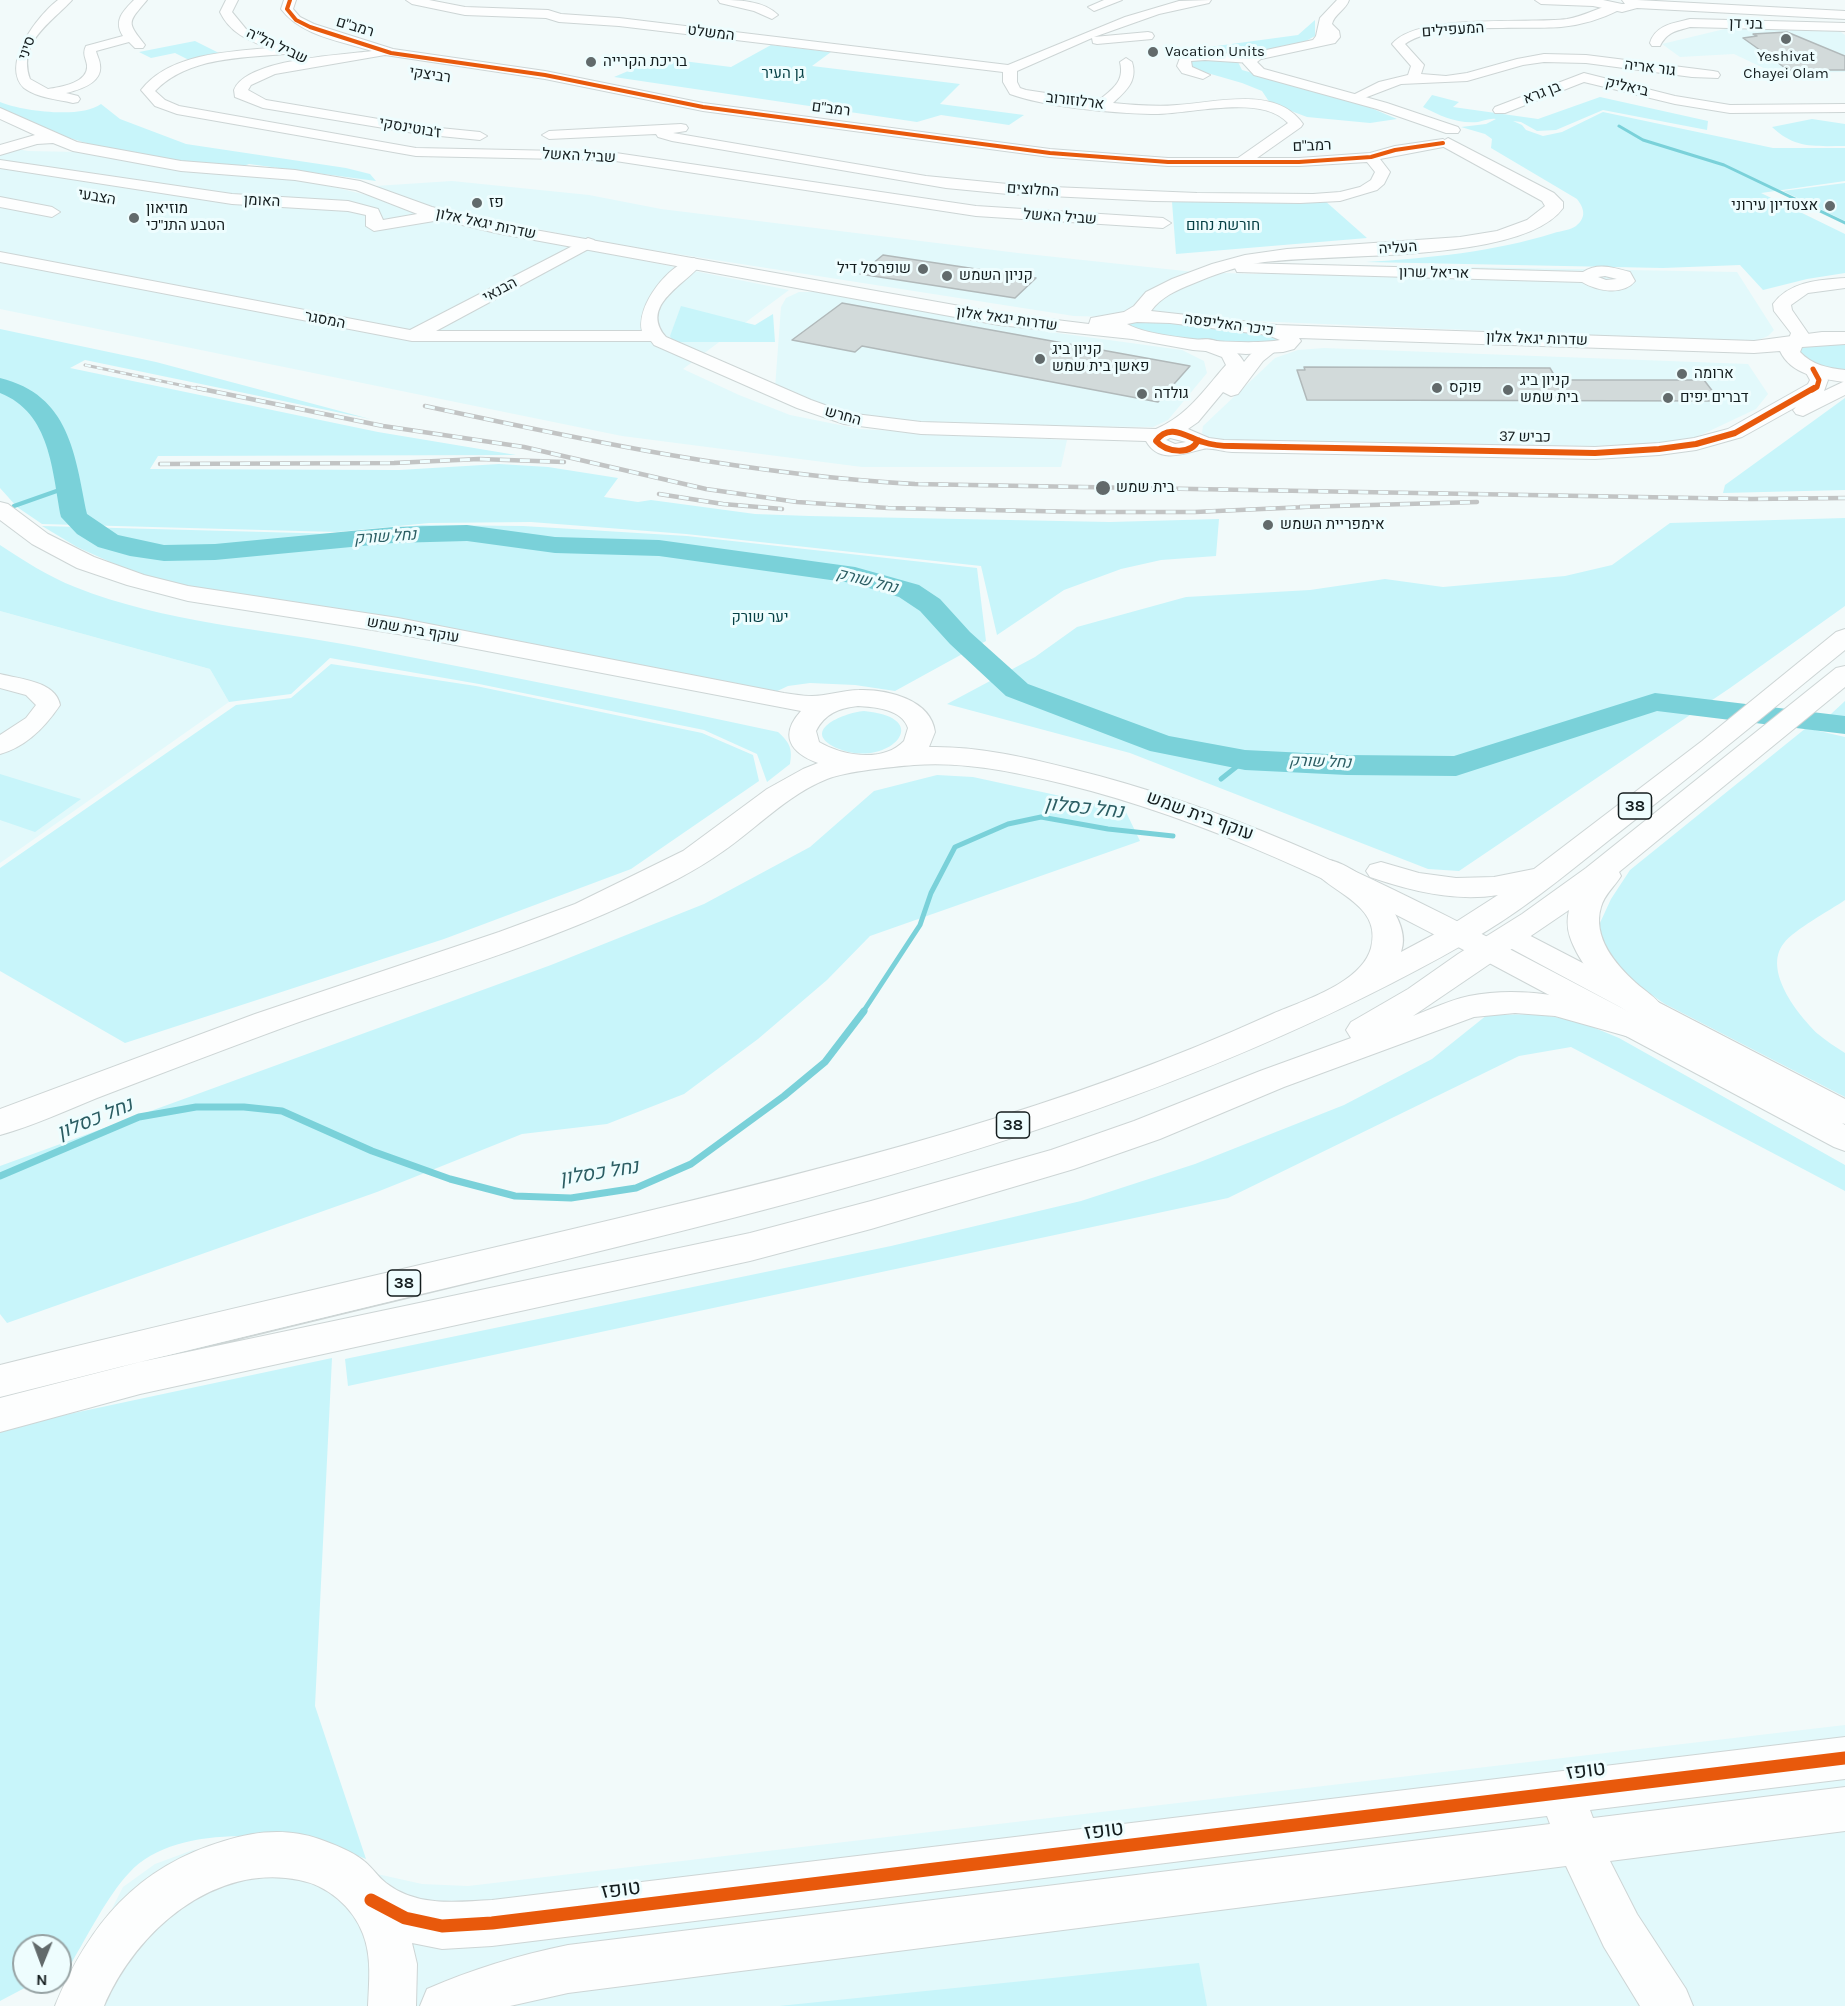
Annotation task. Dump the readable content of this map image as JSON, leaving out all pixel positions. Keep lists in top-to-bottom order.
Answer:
{
  "streets": {
    "main road": [
      "שדרות יגאל אלון",
      "העליה",
      "כיכר האליפסה",
      "עוקף בית שמש",
      "38"
    ],
    "street": [
      "בני דן",
      "רמב\"ם",
      "המעפילים",
      "המשלט",
      "שביל הל\"ה",
      "סיני",
      "גור אריה",
      "ביאליק",
      "בן גרא",
      "ארלוזורוב",
      "ז'בוטינסקי",
      "שביל האשל",
      "החלוצים",
      "האומן",
      "אריאל שרון",
      "הבנאי",
      "המסגר",
      "החרש",
      "כביש 37",
      "טופז"
    ],
    "cycle path": ["רביצקי"]
  },
  "crossings": [
    ["רמב\"ם", "ארלוזורוב"],
    ["רמב\"ם", "ז'בוטינסקי"],
    ["רמב\"ם", "החלוצים"],
    ["רמב\"ם", "העליה"],
    ["המשלט", "ארלוזורוב"],
    ["שביל הל\"ה", "ז'בוטינסקי"],
    ["שביל הל\"ה", "שביל האשל"],
    ["גור אריה", "ביאליק"],
    ["ביאליק", "בן גרא"],
    ["האומן", "שדרות יגאל אלון"],
    ["שדרות יגאל אלון", "העליה"],
    ["שדרות יגאל אלון", "הבנאי"],
    ["שדרות יגאל אלון", "כיכר האליפסה"],
    ["שדרות יגאל אלון", "כביש 37"],
    ["העליה", "אריאל שרון"],
    ["העליה", "כיכר האליפסה"],
    ["הבנאי", "המסגר"],
    ["המסגר", "החרש"],
    ["החרש", "כביש 37"],
    ["עוקף בית שמש", "38"]
  ],
  "water": ["נחל שורק", "נחל כסלון"],
  "parks": ["גן העיר", "חורשת נחום", "יער שורק"],
  "places": [
    "Yeshivat Chayei Olam",
    "Vacation Units",
    "בריכת הקרייה",
    "פז",
    "אצטדיון עירוני",
    "מוזיאון הטבע התנ\"כי",
    "שופרסל דיל",
    "קניון השמש",
    "קניון ביג פאשן בית שמש",
    "ארומה",
    "פוקס",
    "קניון ביג בית שמש",
    "גולדה",
    "דברים יפים",
    "בית שמש",
    "אימפריית השמש"
  ],
  "north": "bottom"
}
